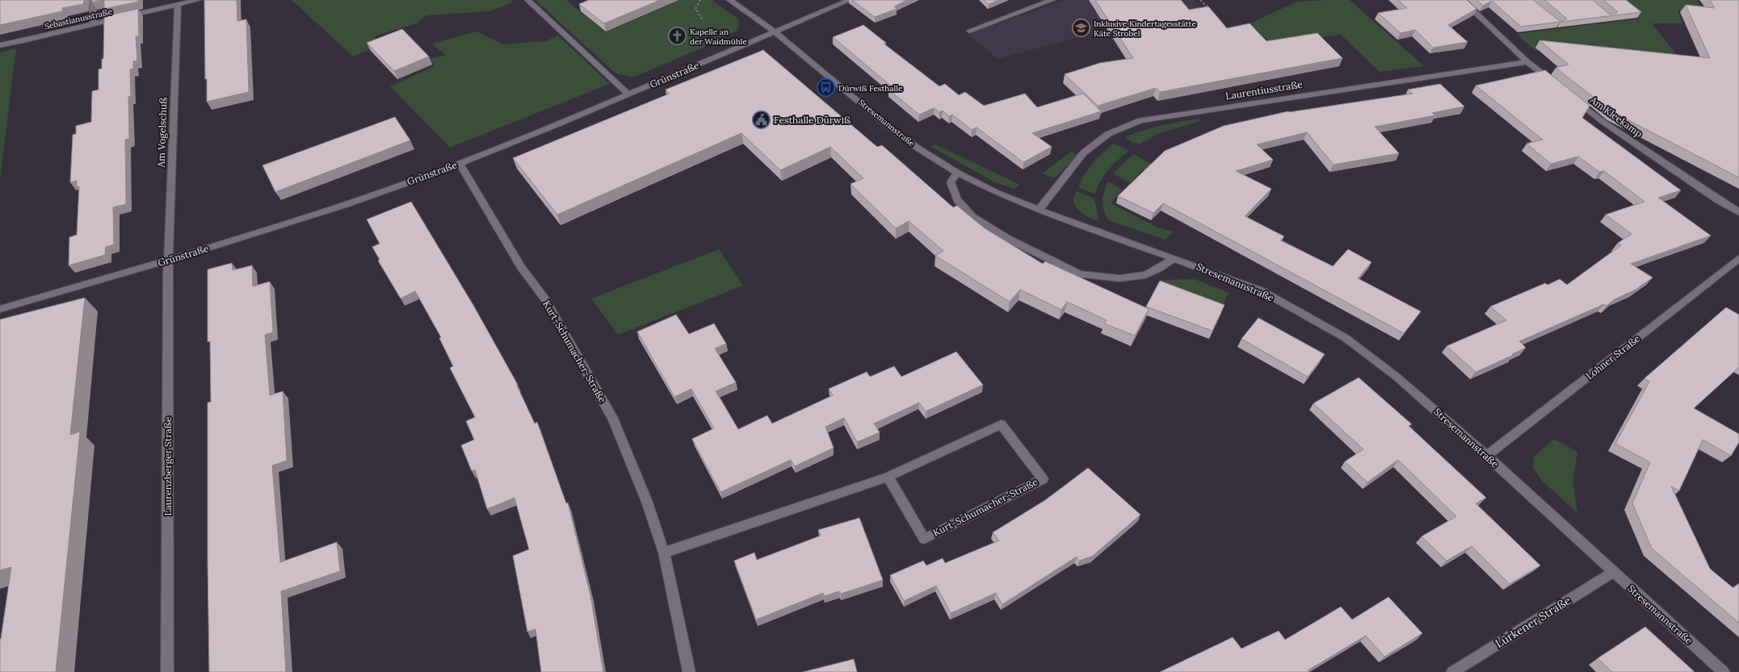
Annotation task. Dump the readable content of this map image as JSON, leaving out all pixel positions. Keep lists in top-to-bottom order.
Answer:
{
  "streets": {
    "street": [
      "Sebastianusstraße",
      "Grünstraße",
      "Laurentiusstraße",
      "Am Kleekamp",
      "Stresemannstraße",
      "Am Vogelschuß",
      "Kurt-Schumacher-Straße",
      "Lohner Straße",
      "Laurenzberger Straße",
      "Lürkener Straße"
    ]
  },
  "crossings": [
    ["Sebastianusstraße", "Am Vogelschuß"],
    ["Grünstraße", "Stresemannstraße"],
    ["Grünstraße", "Am Vogelschuß"],
    ["Grünstraße", "Kurt-Schumacher-Straße"],
    ["Grünstraße", "Laurenzberger Straße"],
    ["Laurentiusstraße", "Stresemannstraße"],
    ["Stresemannstraße", "Lohner Straße"],
    ["Stresemannstraße", "Lürkener Straße"],
    ["Am Vogelschuß", "Laurenzberger Straße"]
  ],
  "places": {
    "school or university": ["Inklusive Kindertagesstätte Käte Strobel"],
    "church": ["Kapelle an der Waidmühle"],
    "bus stop": ["Dürwiß Festhalle"],
    "public building": ["Festhalle Dürwiß"]
  }
}
